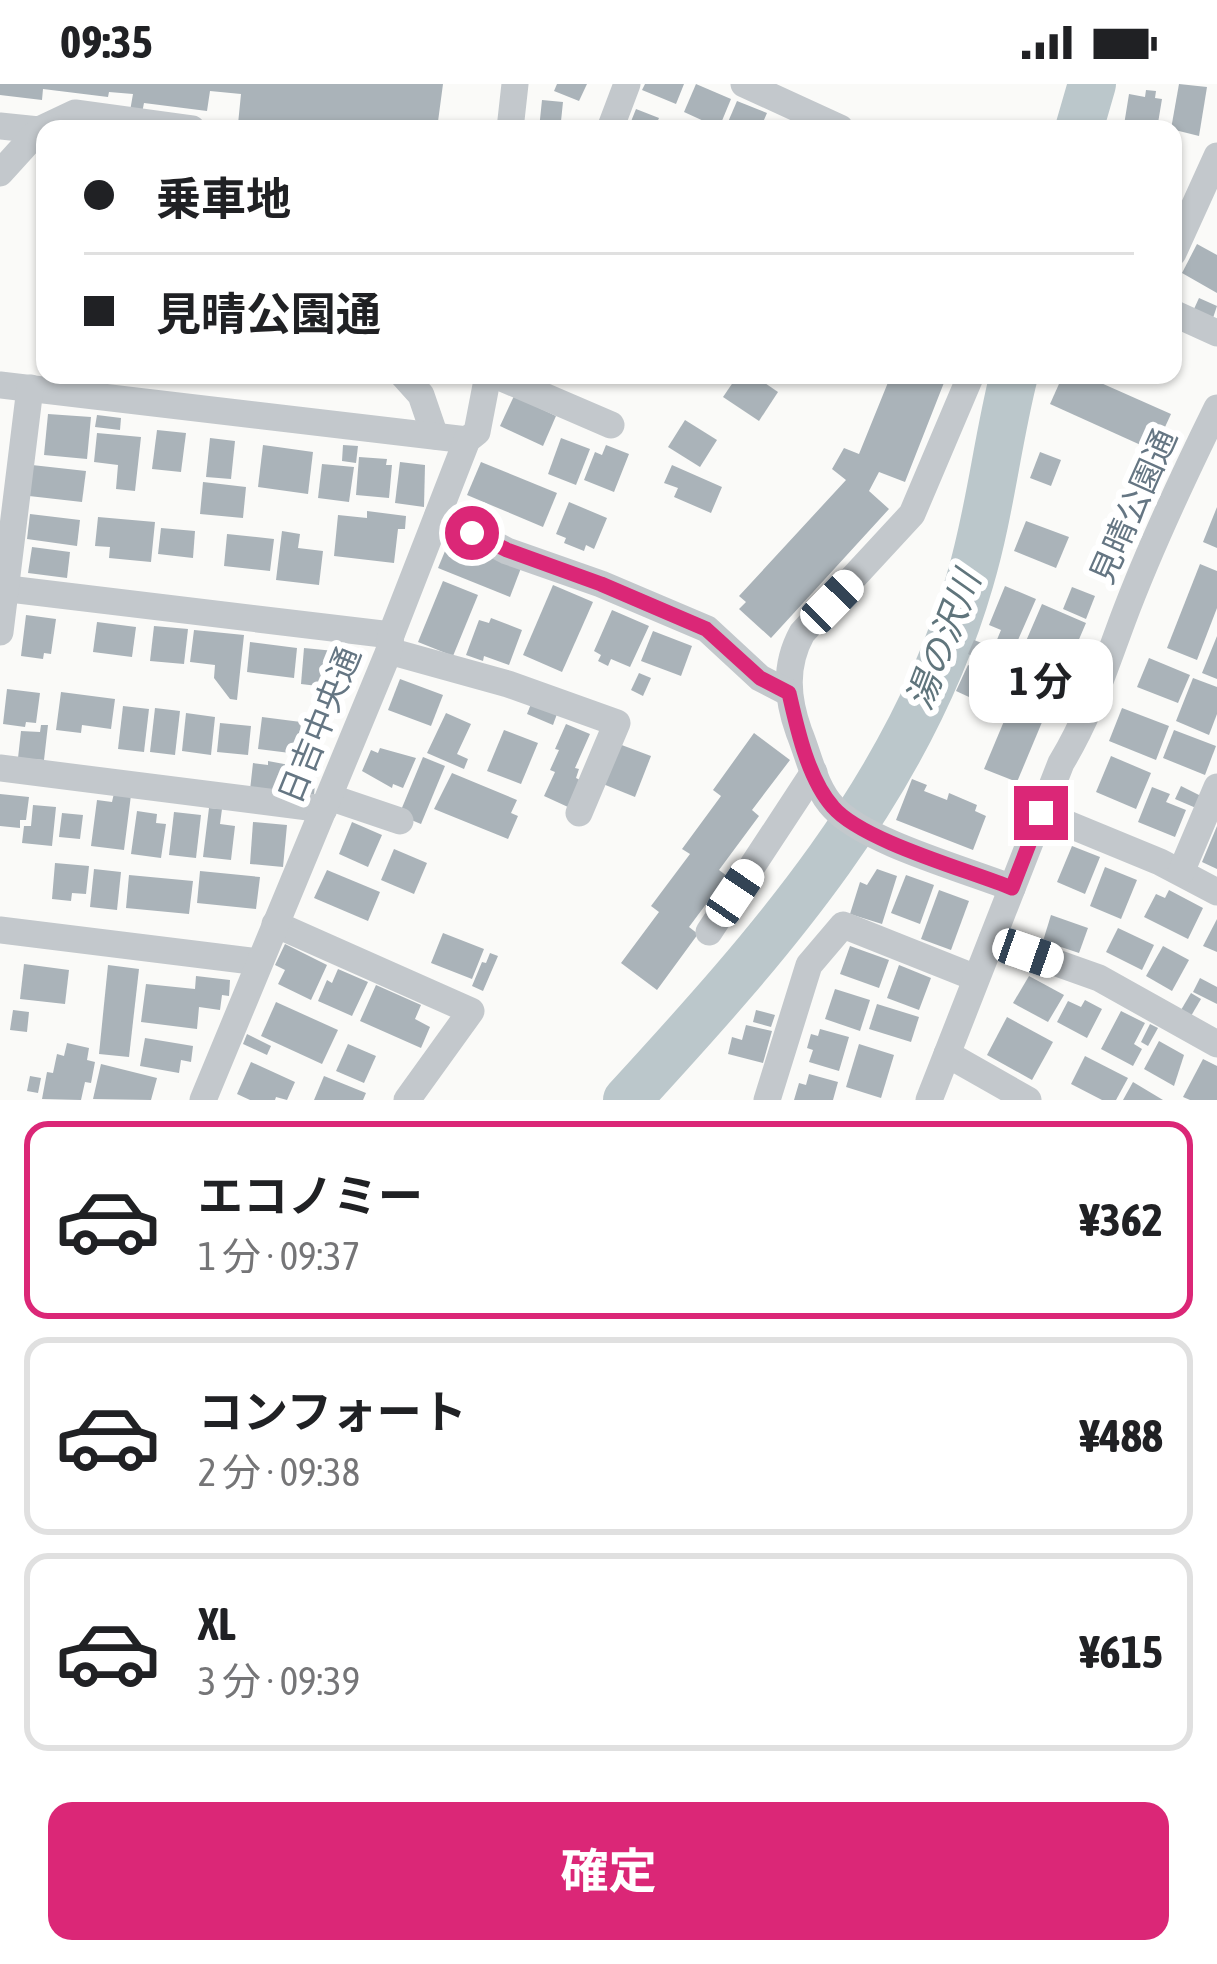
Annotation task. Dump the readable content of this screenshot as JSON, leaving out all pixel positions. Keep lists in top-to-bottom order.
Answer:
{
  "streets": {
    "street": ["見晴公園通", "日吉中央通"]
  },
  "water": ["湯の沢川"],
  "page": {
    "status": "09:35",
    "banner": ["乗車地", "見晴公園通"],
    "bubble": "1 分",
    "list": [
      {
        "name": "エコノミー",
        "note": "1 分 · 09:37",
        "value": "¥362"
      },
      {
        "name": "コンフォート",
        "note": "2 分 · 09:38",
        "value": "¥488"
      },
      {
        "name": "XL",
        "note": "3 分 · 09:39",
        "value": "¥615"
      }
    ],
    "buttons": "確定"
  }
}
